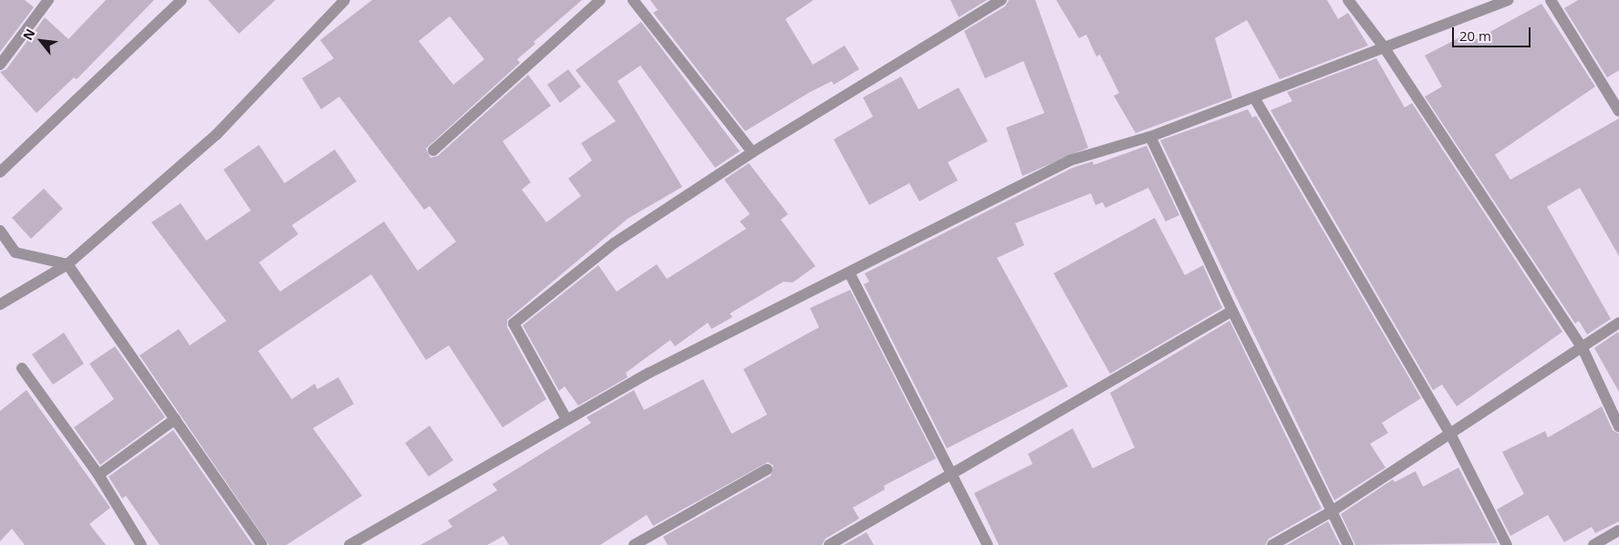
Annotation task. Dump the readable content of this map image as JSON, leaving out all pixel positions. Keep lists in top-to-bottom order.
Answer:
{
  "scale_bar": "20 m",
  "north": "top left"
}
